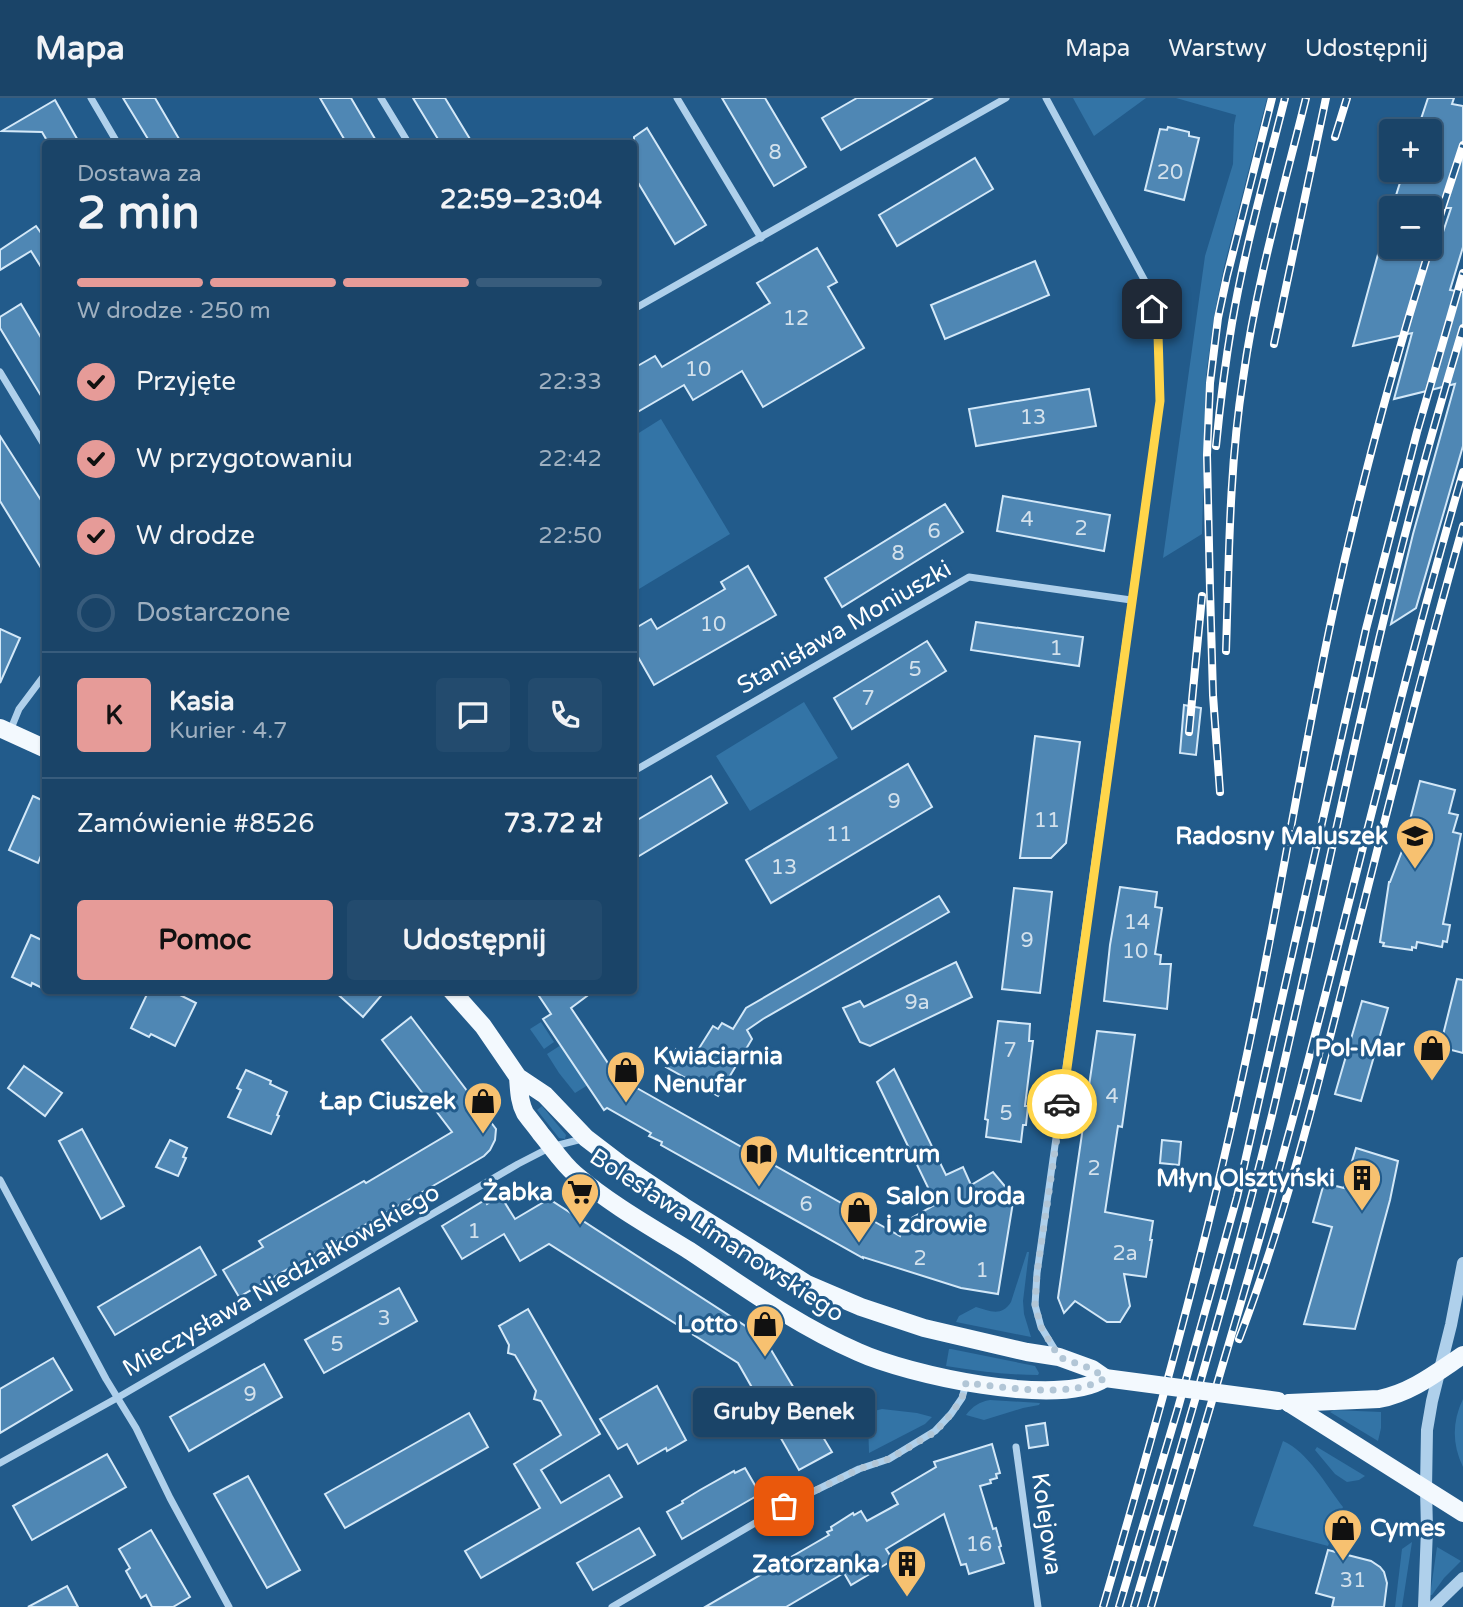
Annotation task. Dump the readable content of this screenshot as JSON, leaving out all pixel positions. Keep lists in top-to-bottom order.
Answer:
{
  "streets": {
    "main road": ["Bolesława Limanowskiego"],
    "street": ["Stanisława Moniuszki", "Mieczysława Niedziałkowskiego", "Kolejowa"]
  },
  "crossings": [
    ["Bolesława Limanowskiego", "Mieczysława Niedziałkowskiego"]
  ],
  "places": {
    "school or university": ["Radosny Maluszek"],
    "shop": [
      "Pol-Mar",
      "Kwiaciarnia Nenufar",
      "Łap Ciuszek",
      "Salon Uroda i zdrowie",
      "Lotto",
      "Cymes"
    ],
    "library": ["Multicentrum"],
    "building": ["Młyn Olsztyński", "Zatorzanka"],
    "supermarket": ["Żabka"],
    "other": ["Gruby Benek"]
  },
  "house_numbers": [
    "8",
    "20",
    "12",
    "10",
    "13",
    "4",
    "2",
    "6",
    "8",
    "10",
    "1",
    "5",
    "7",
    "9",
    "11",
    "11",
    "13",
    "14",
    "9",
    "10",
    "9a",
    "7",
    "4",
    "5",
    "2",
    "6",
    "1",
    "2a",
    "2",
    "1",
    "3",
    "5",
    "9",
    "16",
    "31"
  ],
  "page": {
    "header": "Mapa",
    "nav": ["Mapa", "Warstwy", "Udostępnij"],
    "map_buttons": ["+", "−"],
    "heading": ["2 min", "Dostawa za", "22:59–23:04"],
    "panel": [
      "Kasia",
      "Kurier · 4.7",
      "Zamówienie #8526",
      "73.72 zł"
    ],
    "bar": "W drodze · 250 m",
    "list": [
      ["Przyjęte", "22:33"],
      ["W przygotowaniu", "22:42"],
      ["W drodze", "22:50"],
      "Dostarczone"
    ],
    "round": "K",
    "buttons": ["Pomoc", "Udostępnij"],
    "bubble": "Gruby Benek"
  }
}
